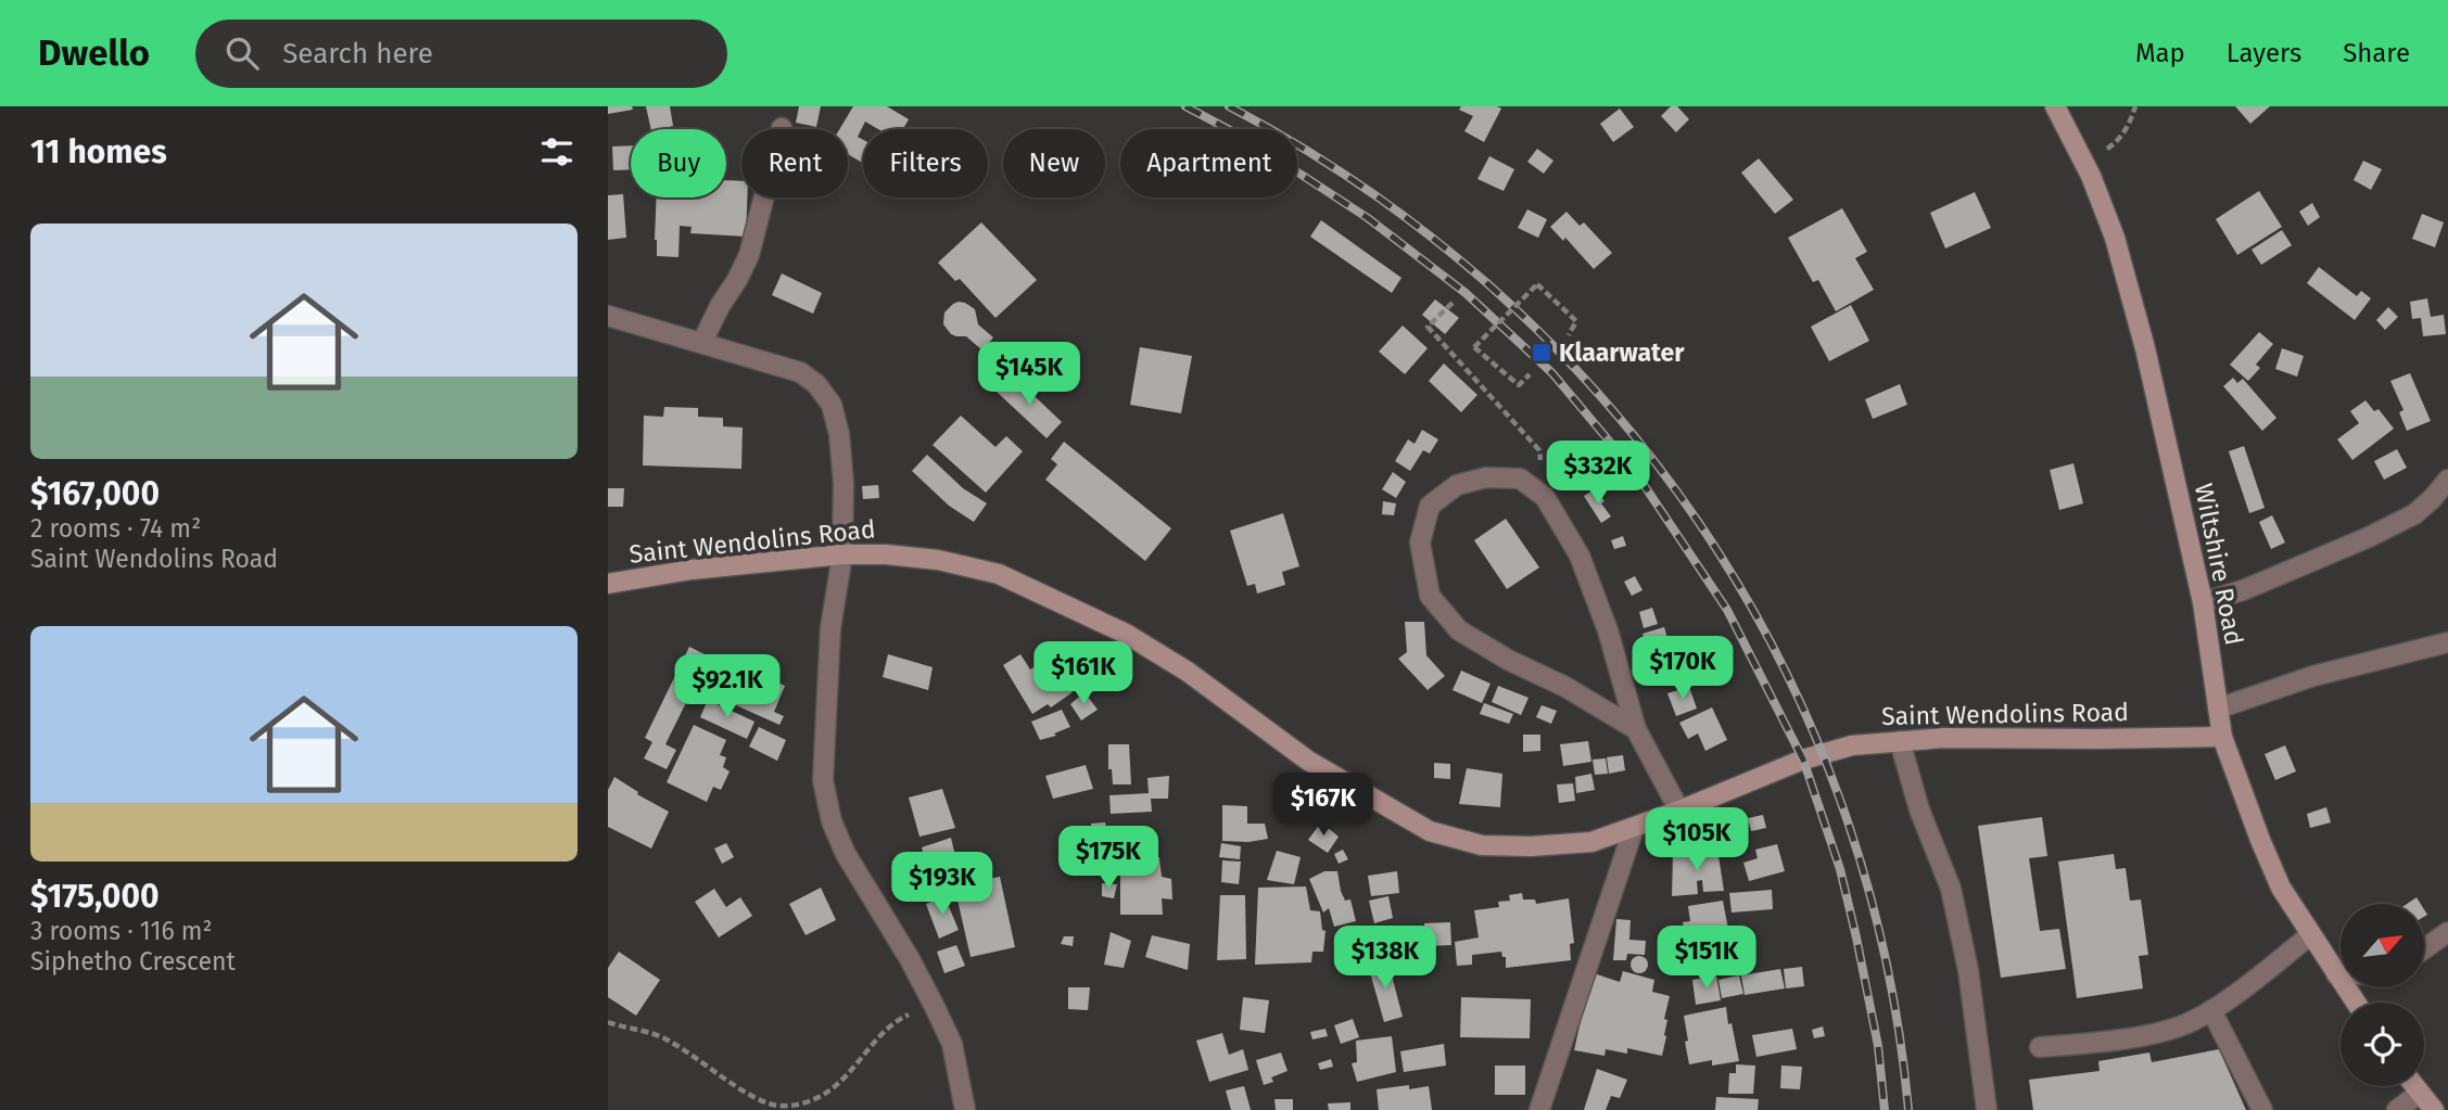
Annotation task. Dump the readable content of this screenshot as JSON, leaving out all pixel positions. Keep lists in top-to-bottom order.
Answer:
{
  "streets": {
    "street": ["Saint Wendolins Road", "Wiltshire Road"]
  },
  "crossings": [
    ["Saint Wendolins Road", "Wiltshire Road"]
  ],
  "places": {
    "transit": ["Klaarwater"]
  },
  "north": "top right",
  "page": {
    "header": "Dwello",
    "search": "Search here",
    "nav": ["Map", "Layers", "Share"],
    "heading": "11 homes",
    "chip": [
      "Buy",
      "Rent",
      "Filters",
      "New",
      "Apartment"
    ],
    "list": [
      {
        "name": "$167,000",
        "note": "2 rooms · 74 m² · Saint Wendolins Road"
      },
      {
        "name": "$175,000",
        "note": "3 rooms · 116 m² · Siphetho Crescent"
      }
    ],
    "price": [
      "$145K",
      "$332K",
      "$170K",
      "$161K",
      "$92.1K",
      "$167K",
      "$105K",
      "$175K",
      "$193K",
      "$138K",
      "$151K"
    ]
  }
}
